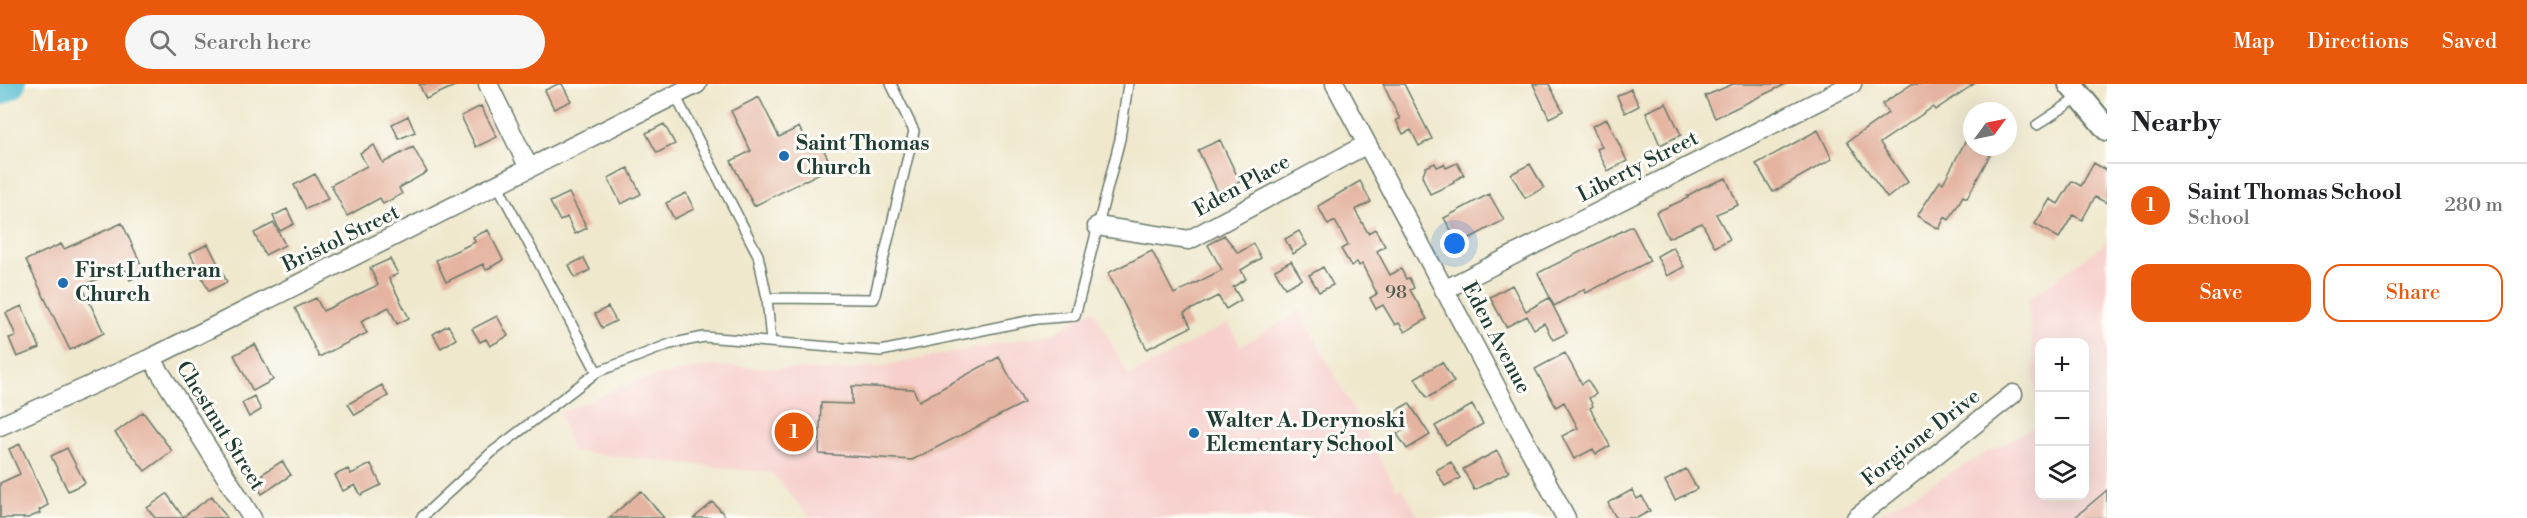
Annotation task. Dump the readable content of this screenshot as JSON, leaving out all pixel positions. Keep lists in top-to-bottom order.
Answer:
{
  "streets": {
    "street": [
      "Liberty Street",
      "Eden Place",
      "Bristol Street",
      "Eden Avenue",
      "Chestnut Street",
      "Forgione Drive"
    ]
  },
  "crossings": [
    ["Liberty Street", "Eden Avenue"],
    ["Eden Place", "Eden Avenue"],
    ["Bristol Street", "Chestnut Street"]
  ],
  "places": ["Saint Thomas Church", "First Lutheran Church", "Walter A. Derynoski Elementary School"],
  "house_numbers": ["98"],
  "north": "top right",
  "page": {
    "header": "Map",
    "search": "Search here",
    "nav": ["Map", "Directions", "Saved"],
    "heading": "Nearby",
    "list": [
      {
        "mark": "1",
        "name": "Saint Thomas School",
        "note": "School",
        "value": "280 m"
      }
    ],
    "buttons": ["Save", "Share"],
    "map_buttons": ["+", "−"],
    "pins": "1"
  }
}
